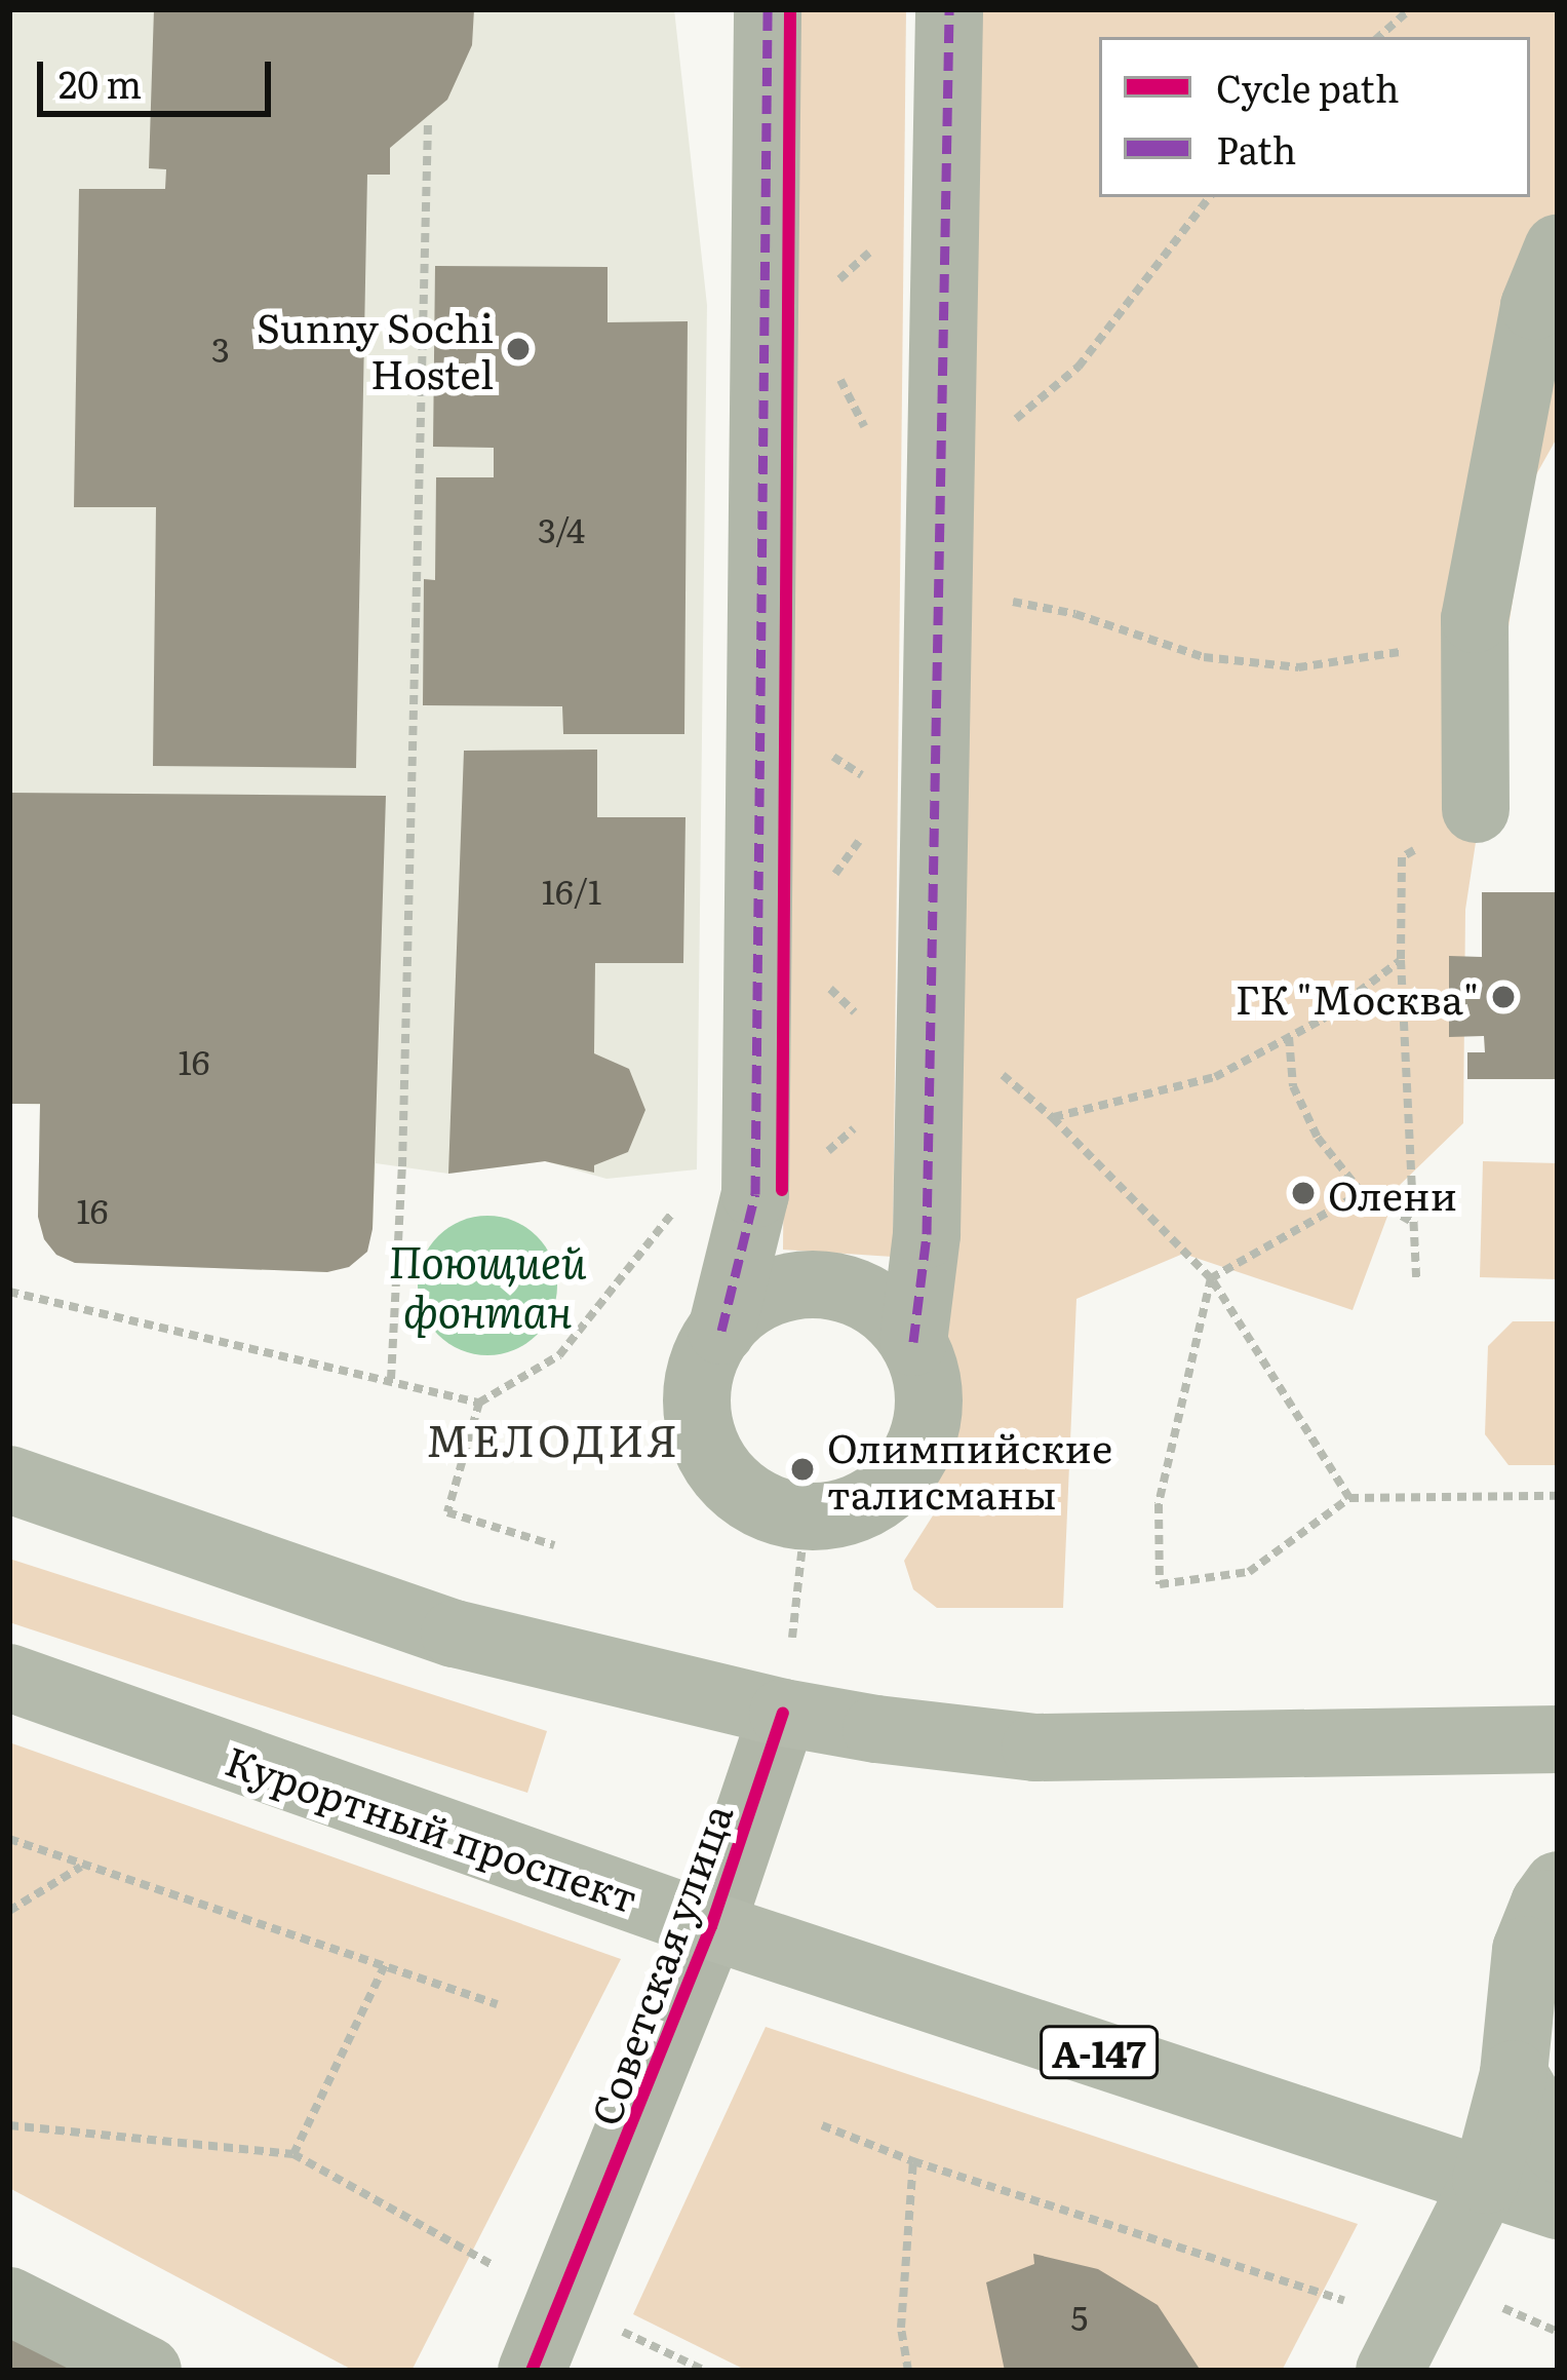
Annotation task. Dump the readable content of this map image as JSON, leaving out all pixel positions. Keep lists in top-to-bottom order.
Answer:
{
  "streets": {
    "main road": ["Курортный проспект", "А-147"],
    "street": ["Советская улица"]
  },
  "crossings": [
    ["Курортный проспект", "Советская улица"]
  ],
  "districts": ["МЕЛОДИЯ"],
  "water": ["Поющией фонтан"],
  "places": [
    "Sunny Sochi Hostel",
    "ГК \"Москва\"",
    "Олени",
    "Олимпийские талисманы"
  ],
  "house_numbers": [
    "3",
    "3/4",
    "16/1",
    "16",
    "16",
    "5"
  ],
  "legend": ["Cycle path", "Path"],
  "scale_bar": "20 m"
}
